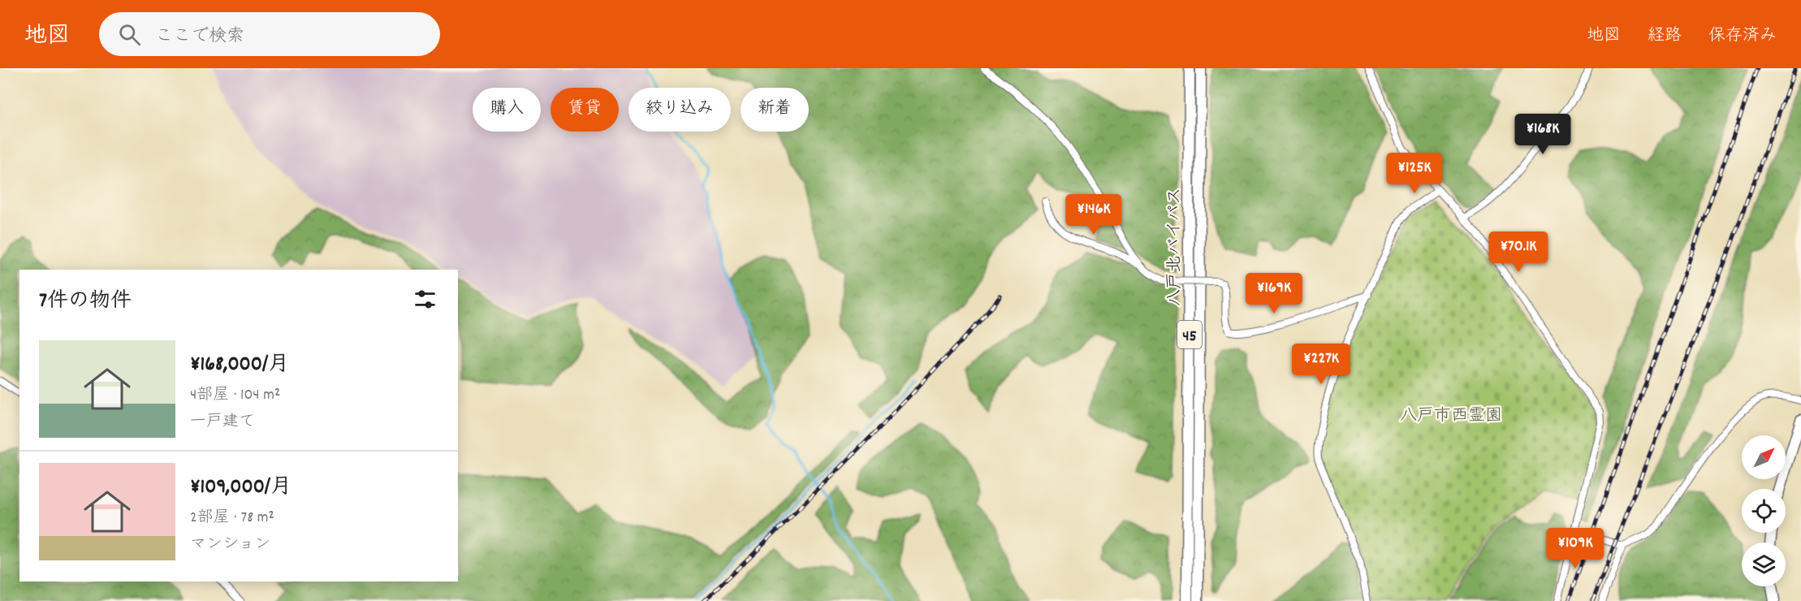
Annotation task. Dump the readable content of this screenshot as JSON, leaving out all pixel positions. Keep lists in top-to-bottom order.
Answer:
{
  "streets": {
    "main road": ["八戸北バイパス", "45"]
  },
  "parks": ["八戸市西霊園"],
  "north": "top right",
  "page": {
    "header": "地図",
    "search": "ここで検索",
    "nav": ["地図", "経路", "保存済み"],
    "chip": [
      "購入",
      "賃貸",
      "絞り込み",
      "新着"
    ],
    "price": [
      "¥168K",
      "¥125K",
      "¥146K",
      "¥70.1K",
      "¥169K",
      "¥227K",
      "¥109K"
    ],
    "heading": "7件の物件",
    "list": [
      {
        "name": "¥168,000/月",
        "note": "4部屋 · 104 m² · 一戸建て"
      },
      {
        "name": "¥109,000/月",
        "note": "2部屋 · 78 m² · マンション"
      }
    ]
  }
}
